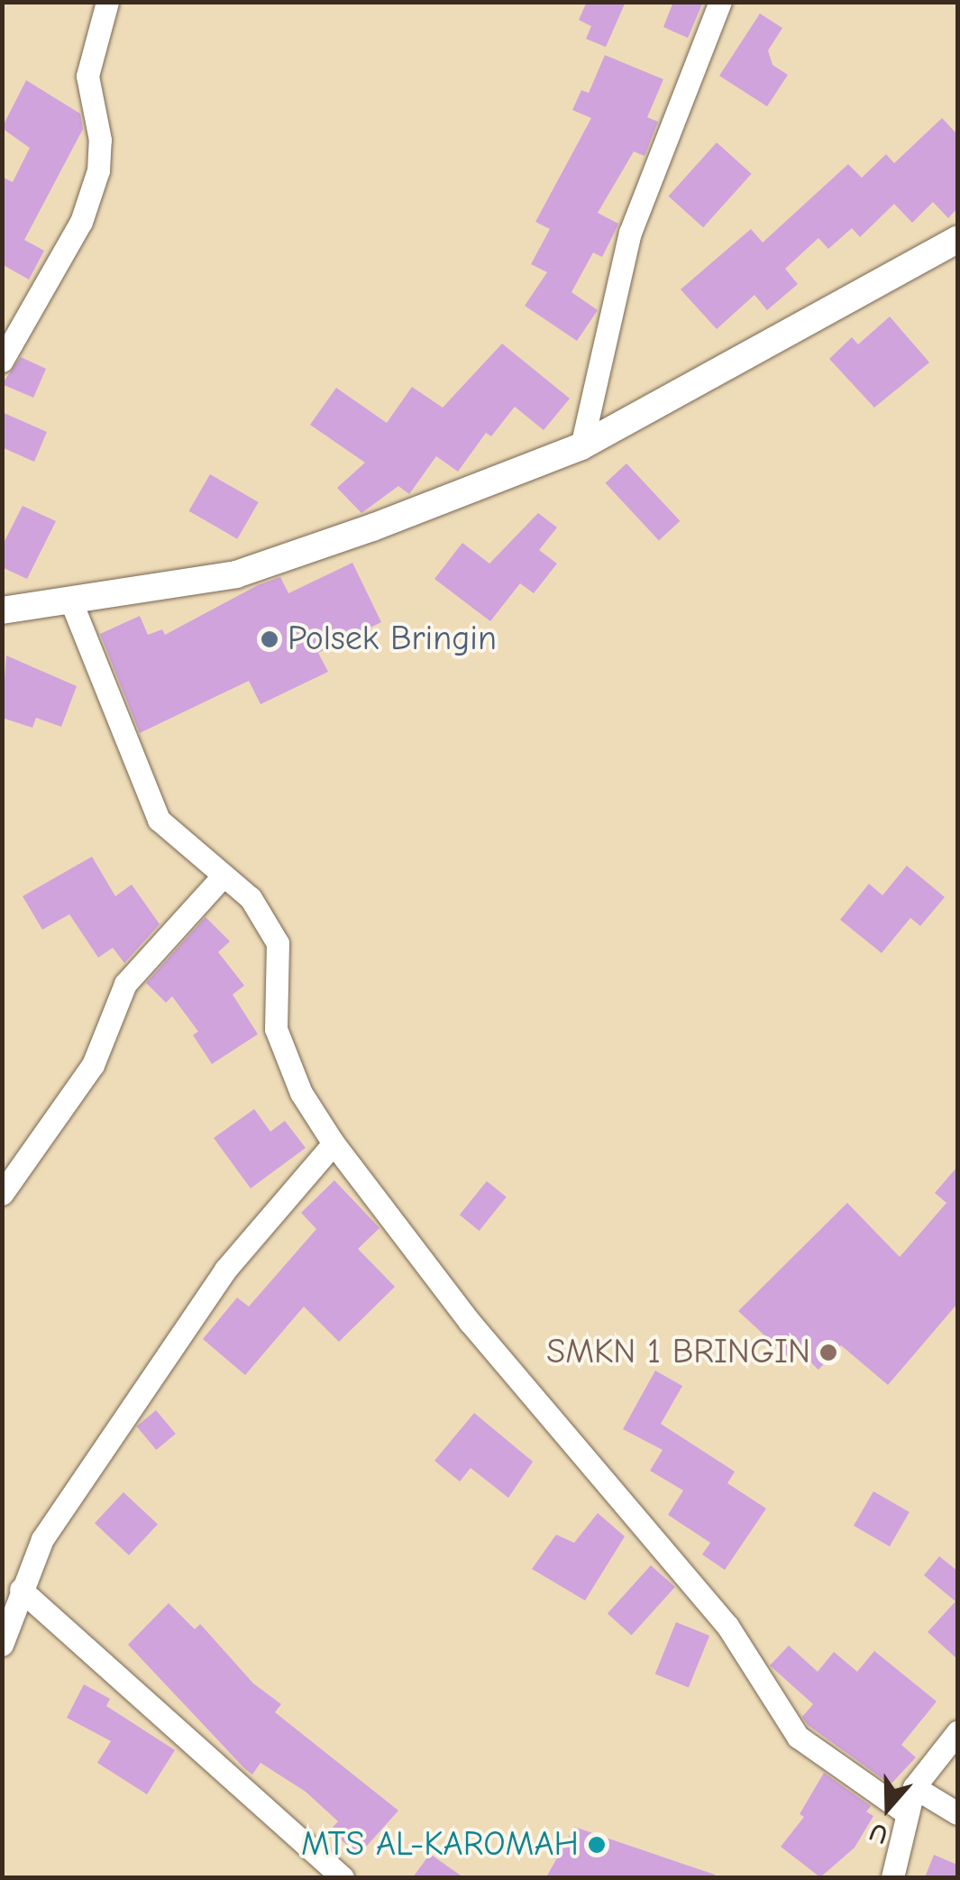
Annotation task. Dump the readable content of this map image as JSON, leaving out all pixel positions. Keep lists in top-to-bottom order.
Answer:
{
  "places": ["Polsek Bringin", "SMKN 1 BRINGIN", "MTS AL-KAROMAH"],
  "north": "bottom"
}
